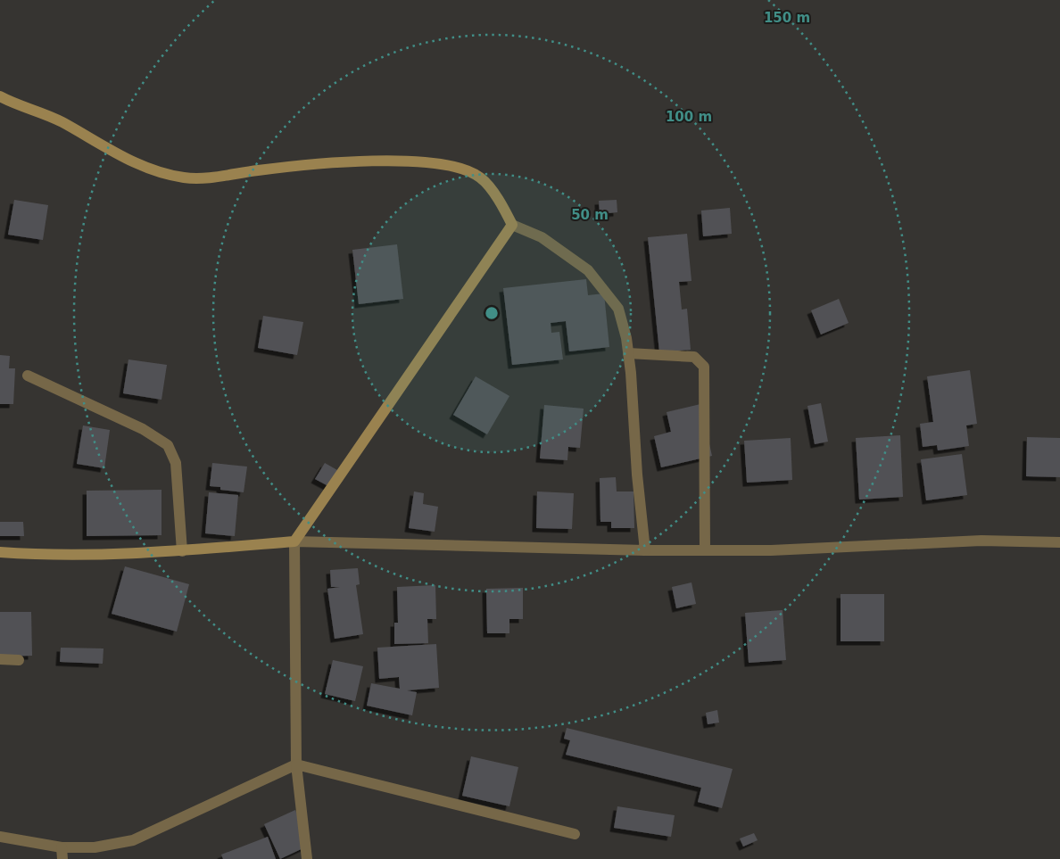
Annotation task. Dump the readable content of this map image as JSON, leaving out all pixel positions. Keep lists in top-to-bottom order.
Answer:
{
  "rings": ["150 m", "100 m", "50 m"]
}
